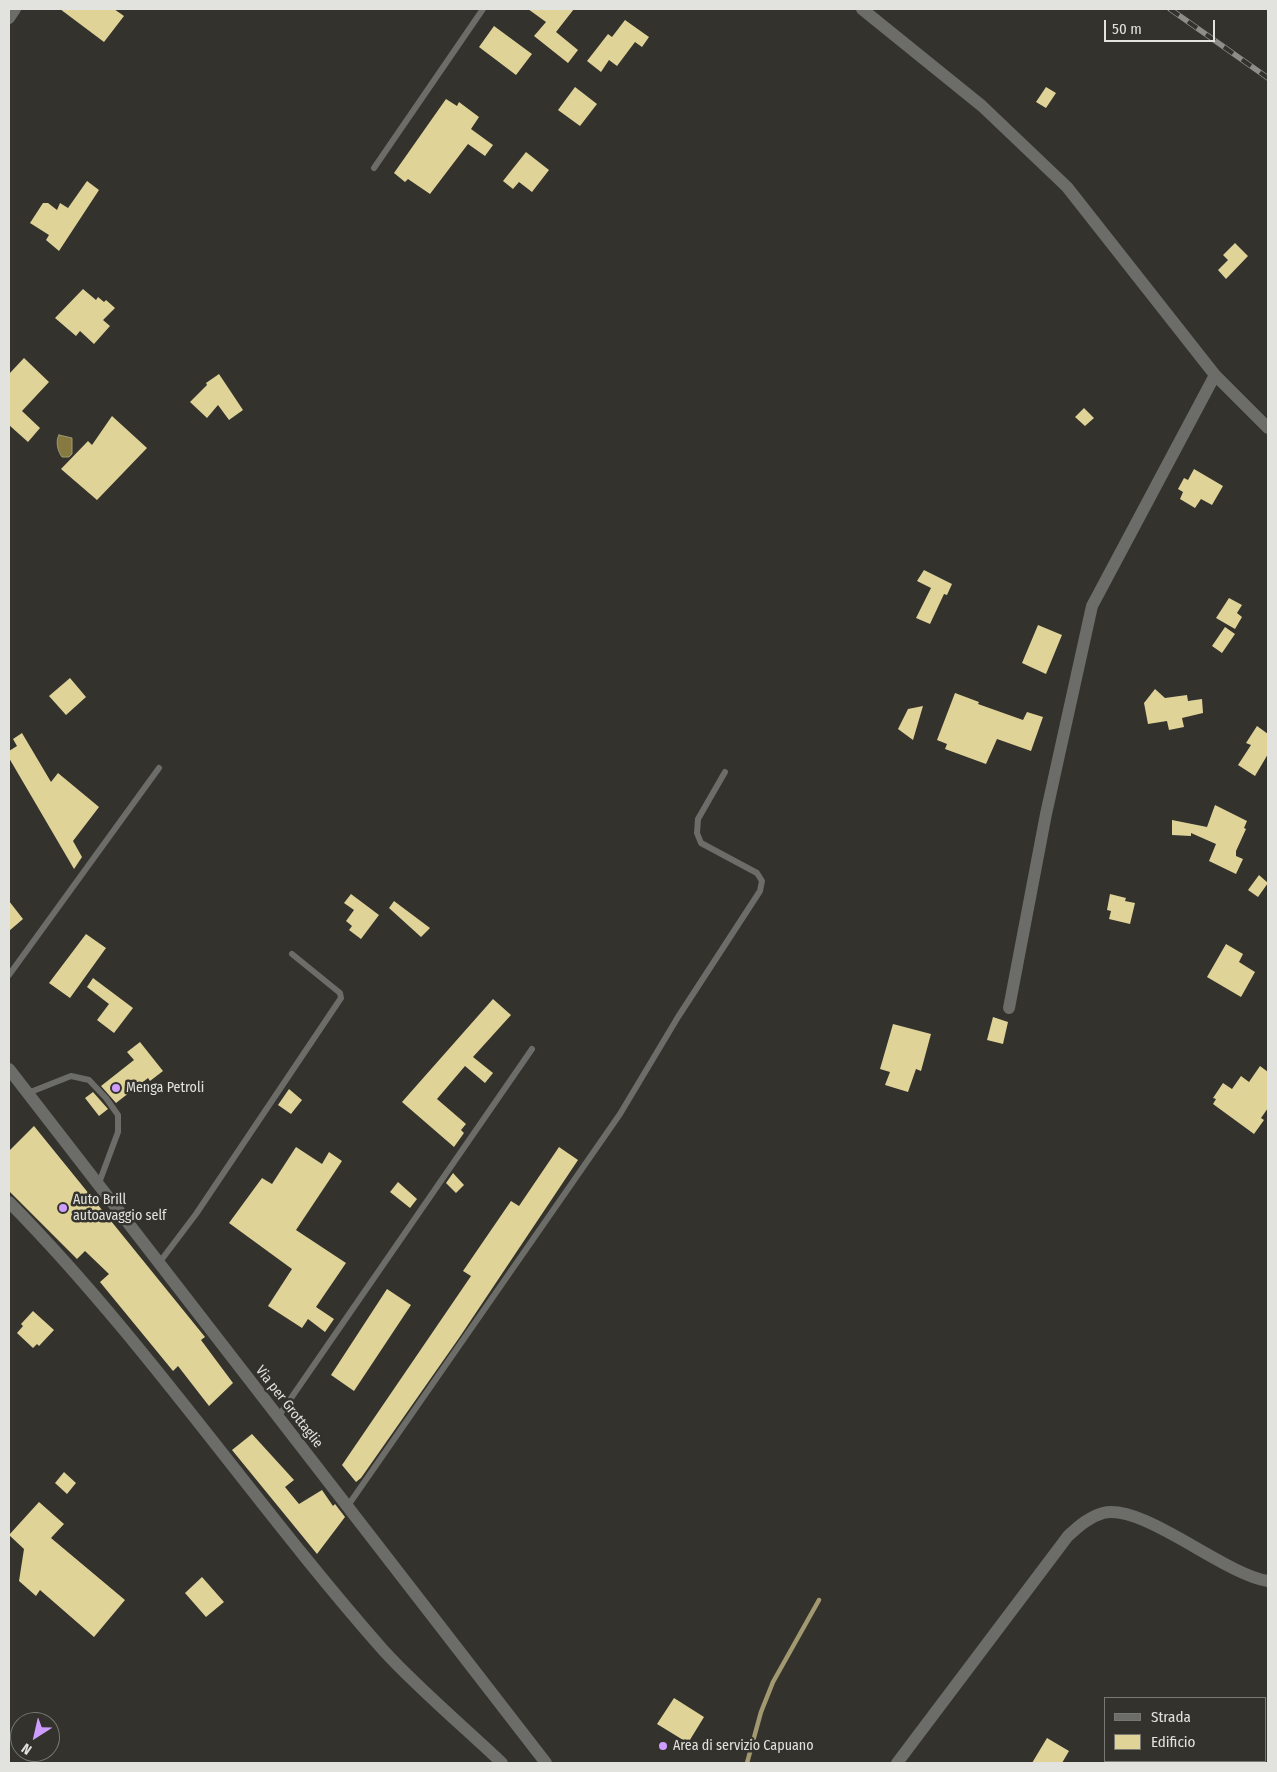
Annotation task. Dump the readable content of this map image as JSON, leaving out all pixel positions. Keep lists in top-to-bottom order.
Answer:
{
  "streets": {
    "street": ["Via per Grottaglie"]
  },
  "places": ["Menga Petroli", "Auto Brill autoavaggio self", "Area di servizio Capuano"],
  "legend": ["Strada", "Edificio"],
  "scale_bar": "50 m",
  "north": "bottom left"
}
